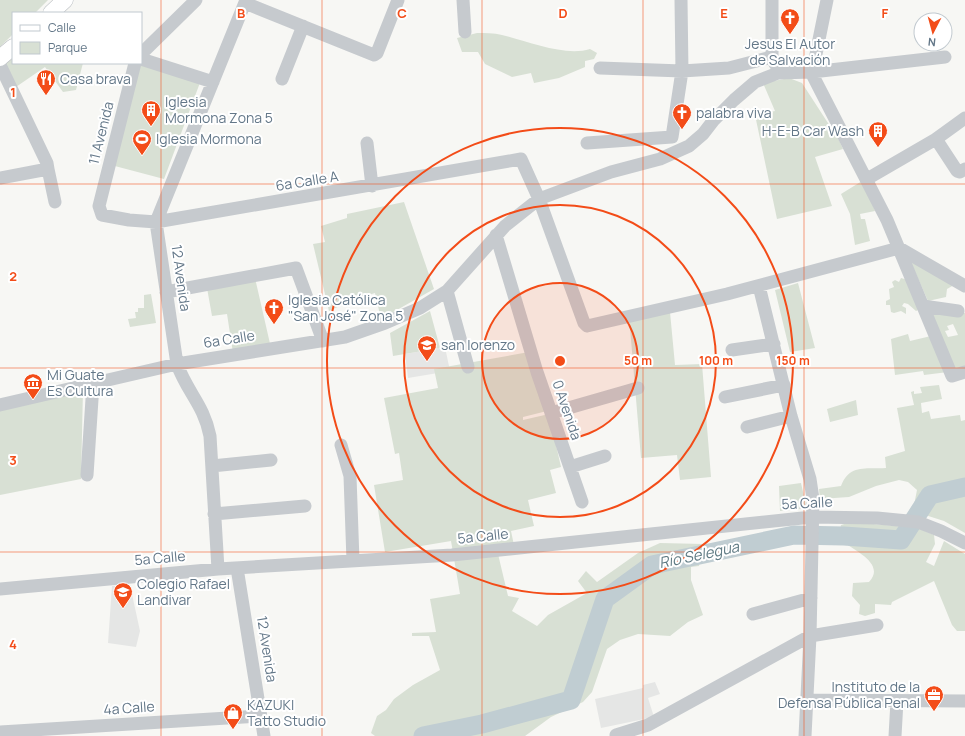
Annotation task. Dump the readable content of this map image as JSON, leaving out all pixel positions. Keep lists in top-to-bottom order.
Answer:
{
  "streets": {
    "street": [
      "11 Avenida",
      "6a Calle A",
      "12 Avenida",
      "6a Calle",
      "0 Avenida",
      "5a Calle",
      "4a Calle"
    ]
  },
  "crossings": [
    ["11 Avenida", "6a Calle A"],
    ["6a Calle A", "12 Avenida"],
    ["6a Calle A", "6a Calle"],
    ["12 Avenida", "6a Calle"],
    ["12 Avenida", "5a Calle"],
    ["12 Avenida", "4a Calle"],
    ["6a Calle", "0 Avenida"]
  ],
  "water": ["Río Selegua"],
  "places": {
    "church": ["Jesus El Autor de Salvación", "palabra viva", "Iglesia Católica \"San José\" Zona 5"],
    "restaurant": ["Casa brava"],
    "building": ["Iglesia Mormona Zona 5", "H-E-B Car Wash"],
    "sports": ["Iglesia Mormona"],
    "school or university": ["san lorenzo", "Colegio Rafael Landivar"],
    "museum": ["Mi Guate Es Cultura"],
    "office": ["Instituto de la Defensa Pública Penal"],
    "shop": ["KAZUKI Tatto Studio"]
  },
  "legend": ["Calle", "Parque"],
  "north": "bottom",
  "grid": {
    "columns": [
      "B",
      "C",
      "D",
      "E",
      "F"
    ],
    "rows": [
      "1",
      "2",
      "3",
      "4"
    ]
  },
  "rings": ["50 m", "100 m", "150 m"]
}
